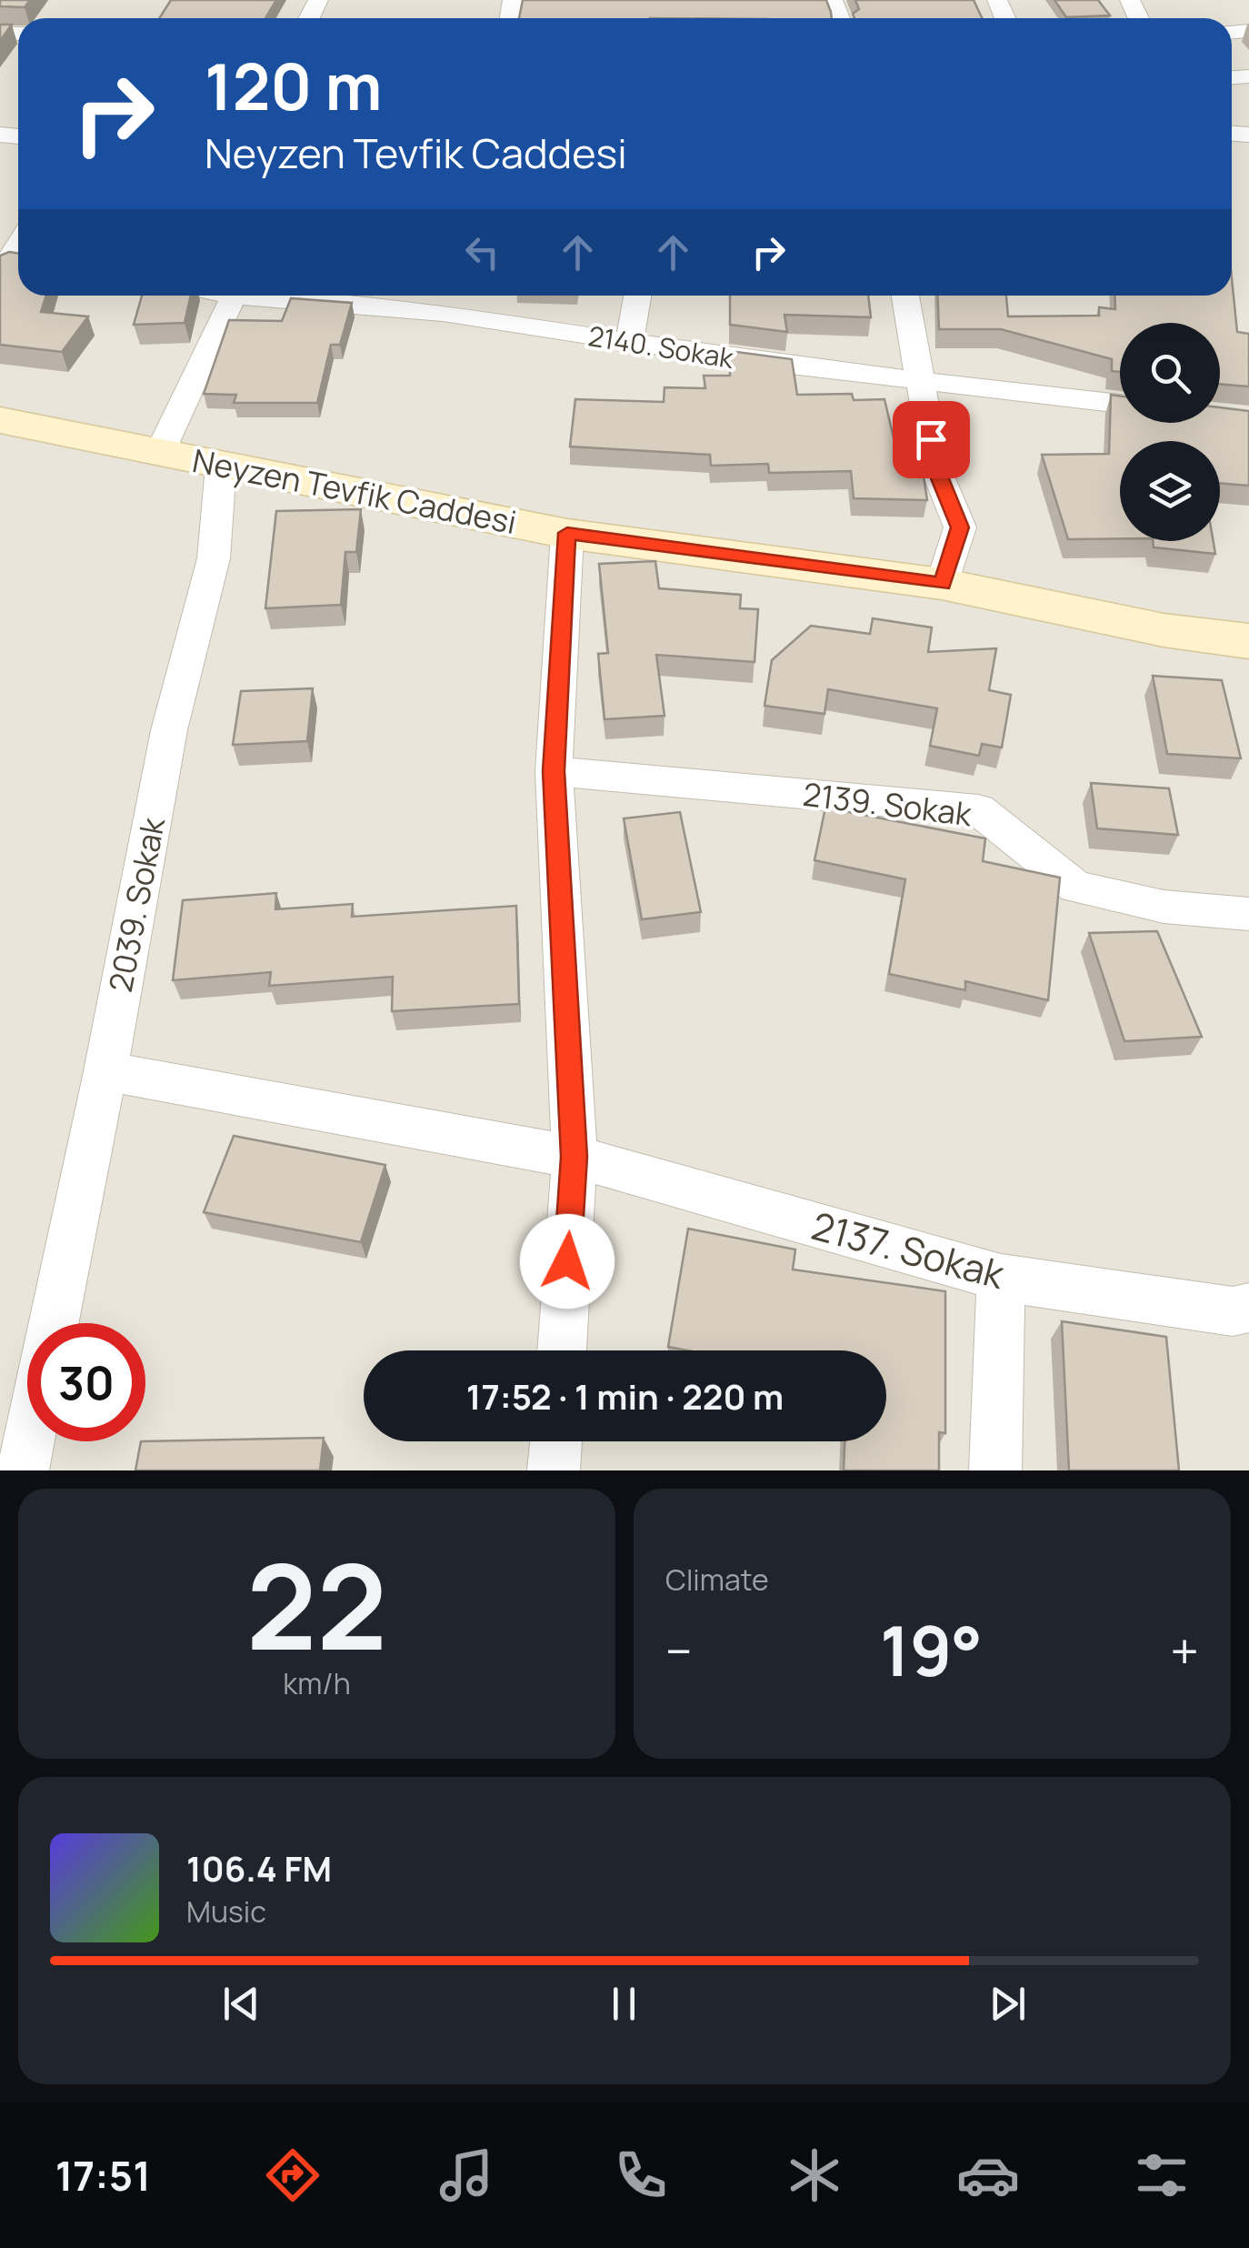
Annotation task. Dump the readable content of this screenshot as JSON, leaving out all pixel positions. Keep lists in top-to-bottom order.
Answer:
{
  "streets": {
    "street": [
      "2140. Sokak",
      "Neyzen Tevfik Caddesi",
      "2139. Sokak",
      "2039. Sokak",
      "2137. Sokak"
    ]
  },
  "crossings": [
    ["Neyzen Tevfik Caddesi", "2039. Sokak"],
    ["2039. Sokak", "2137. Sokak"]
  ],
  "page": {
    "turn": ["120 m", "Neyzen Tevfik Caddesi"],
    "limit": "30",
    "trip": "17:52 · 1 min · 220 m",
    "tile": [
      ["22", "km/h"],
      "Climate"
    ],
    "heat": ["−", "19°", "+"],
    "song": ["106.4 FM", "Music"],
    "tabs": "17:51"
  }
}
